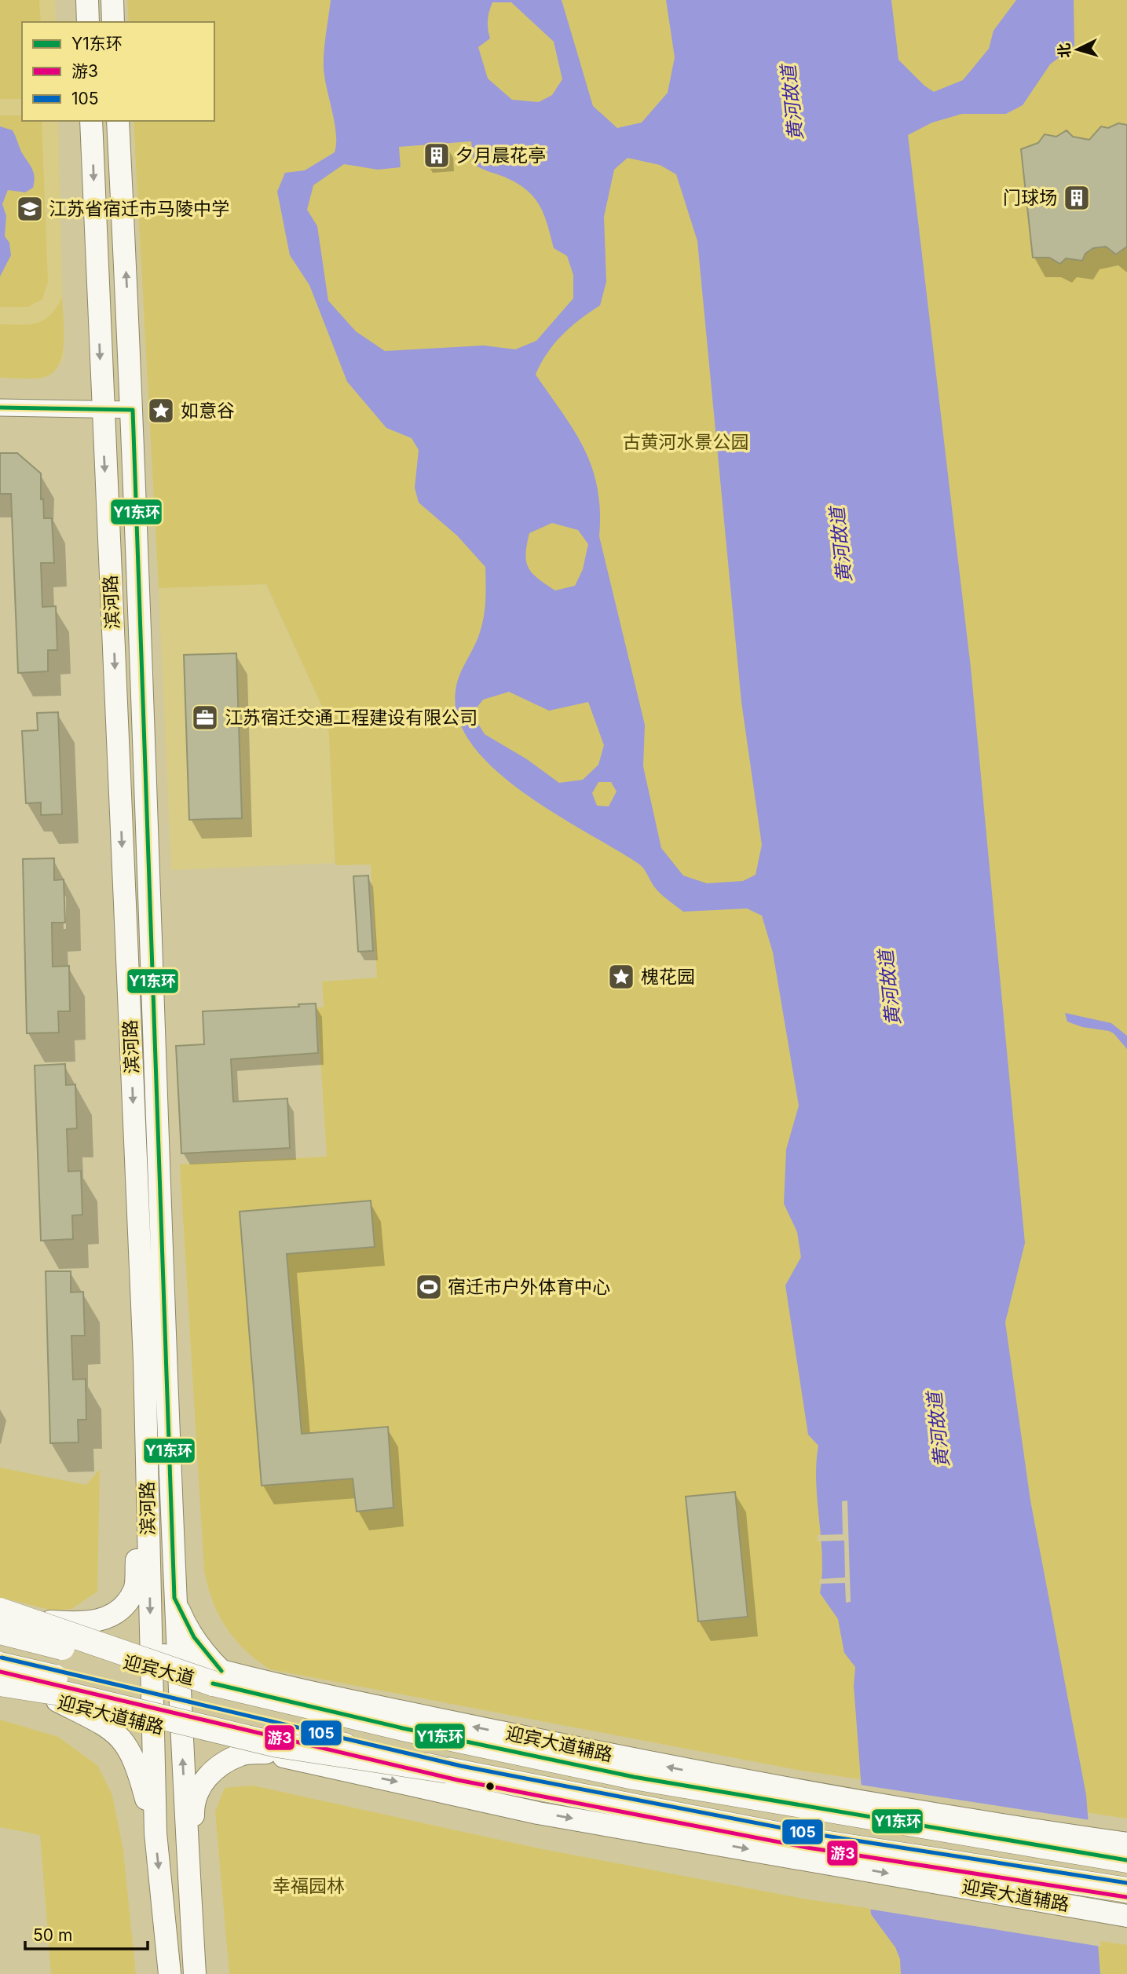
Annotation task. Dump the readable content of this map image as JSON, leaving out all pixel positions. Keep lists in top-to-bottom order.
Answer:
{
  "streets": {
    "highway": ["迎宾大道"],
    "main road": ["滨河路", "迎宾大道辅路"]
  },
  "crossings": [
    ["滨河路", "迎宾大道辅路"],
    ["迎宾大道", "迎宾大道辅路"]
  ],
  "water": ["黄河故道"],
  "parks": ["古黄河水景公园", "幸福园林"],
  "places": {
    "building": ["夕月晨花亭", "门球场"],
    "school or university": ["江苏省宿迁市马陵中学"],
    "place": ["如意谷", "槐花园"],
    "office": ["江苏宿迁交通工程建设有限公司"],
    "sports": ["宿迁市户外体育中心"]
  },
  "lines": ["transit line Y1东环", "transit line 105", "transit line 游3"],
  "legend": ["Y1东环", "游3", "105"],
  "scale_bar": "50 m",
  "north": "left"
}
